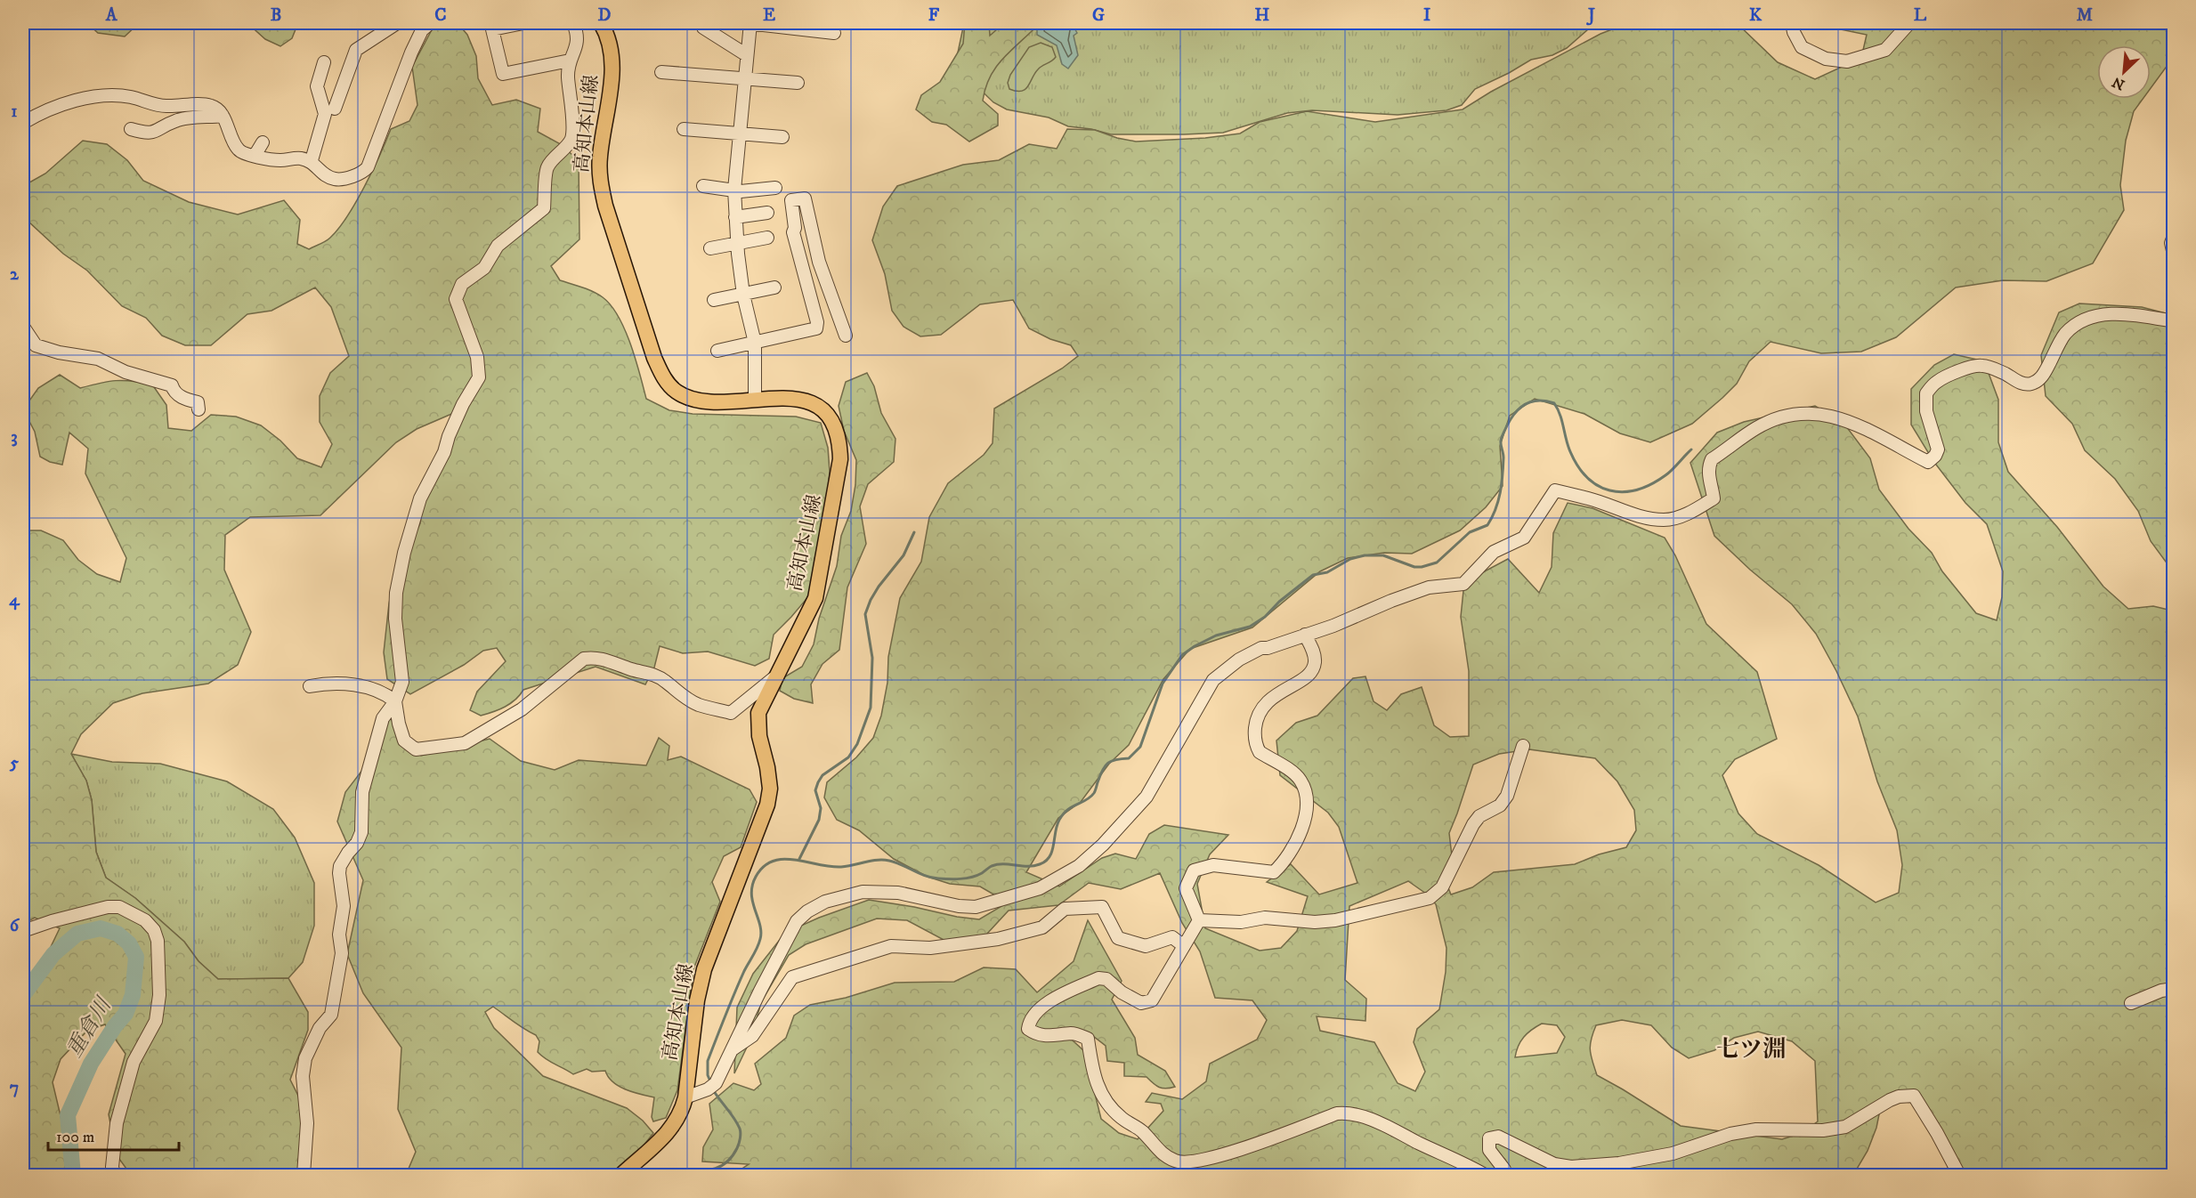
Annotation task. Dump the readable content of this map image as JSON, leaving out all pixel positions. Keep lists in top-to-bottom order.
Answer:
{
  "streets": {
    "main road": ["高知本山線"]
  },
  "districts": ["七ツ淵"],
  "water": ["重倉川"],
  "scale_bar": "100 m",
  "north": "bottom left",
  "grid": {
    "columns": [
      "A",
      "B",
      "C",
      "D",
      "E",
      "F",
      "G",
      "H",
      "I",
      "J",
      "K",
      "L",
      "M"
    ],
    "rows": [
      "1",
      "2",
      "3",
      "4",
      "5",
      "6",
      "7"
    ]
  }
}
